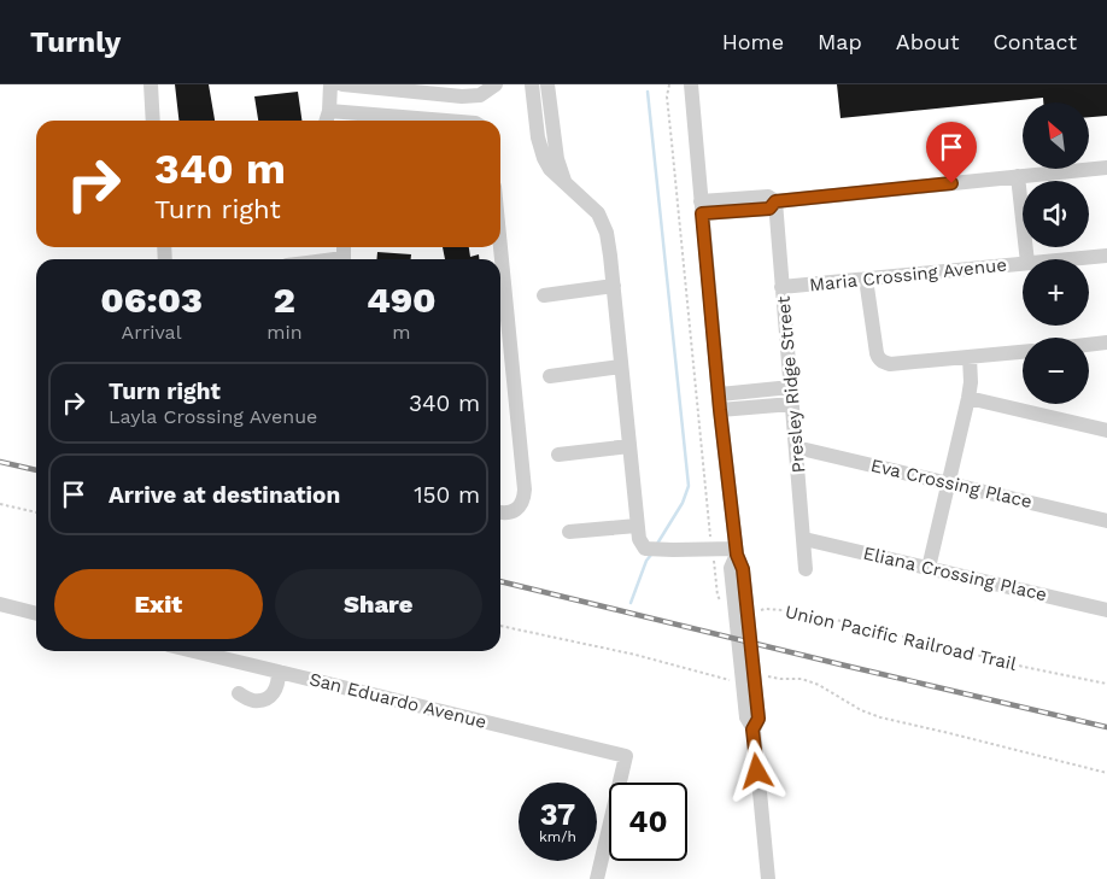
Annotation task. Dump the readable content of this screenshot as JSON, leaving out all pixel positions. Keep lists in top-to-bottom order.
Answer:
{
  "streets": {
    "street": [
      "Maria Crossing Avenue",
      "Presley Ridge Street",
      "Eva Crossing Place",
      "Eliana Crossing Place",
      "San Eduardo Avenue"
    ],
    "path": ["Union Pacific Railroad Trail"]
  },
  "crossings": [
    ["Maria Crossing Avenue", "Presley Ridge Street"],
    ["Presley Ridge Street", "Eva Crossing Place"],
    ["Presley Ridge Street", "Eliana Crossing Place"]
  ],
  "north": "top left",
  "page": {
    "header": "Turnly",
    "nav": [
      "Home",
      "Map",
      "About",
      "Contact"
    ],
    "map_buttons": ["+", "−"],
    "turn": ["340 m", "Turn right"],
    "eta": [
      "06:03",
      "Arrival",
      "2",
      "min",
      "490",
      "m"
    ],
    "list": [
      {
        "name": "Turn right",
        "note": "Layla Crossing Avenue",
        "value": "340 m"
      },
      {
        "name": "Arrive at destination",
        "value": "150 m"
      }
    ],
    "buttons": ["Exit", "Share"],
    "speed": "37 km/h",
    "limit": "40"
  }
}
